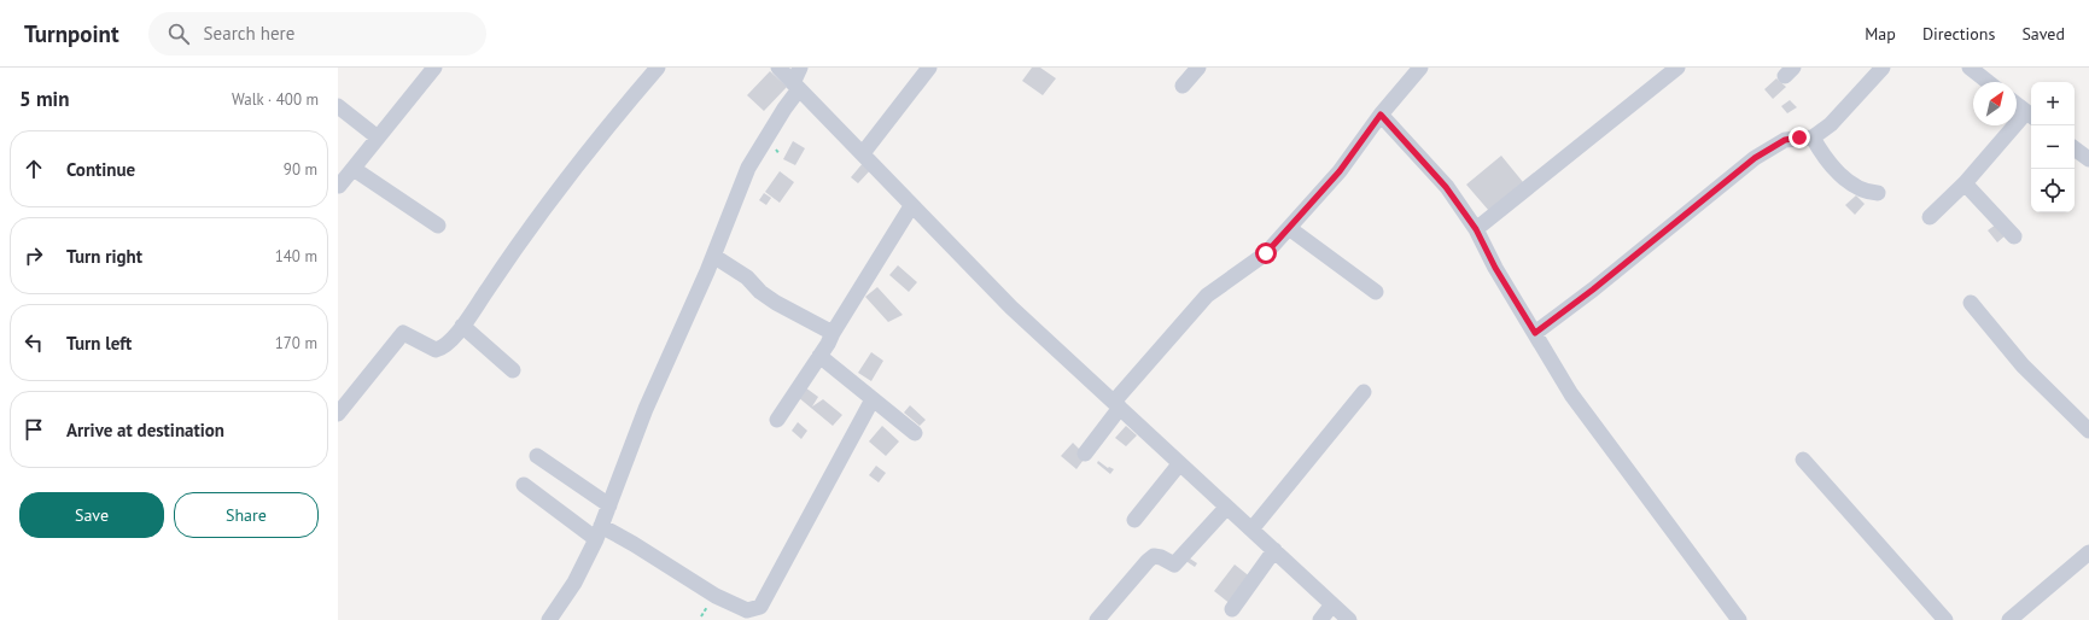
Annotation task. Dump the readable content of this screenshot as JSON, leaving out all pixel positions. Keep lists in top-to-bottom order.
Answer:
{
  "north": "top right",
  "page": {
    "header": "Turnpoint",
    "search": "Search here",
    "nav": ["Map", "Directions", "Saved"],
    "heading": ["5 min", "Walk · 400 m"],
    "map_buttons": ["+", "−"],
    "list": [
      ["Continue", "90 m"],
      ["Turn right", "140 m"],
      ["Turn left", "170 m"],
      "Arrive at destination"
    ],
    "buttons": ["Save", "Share"]
  }
}
